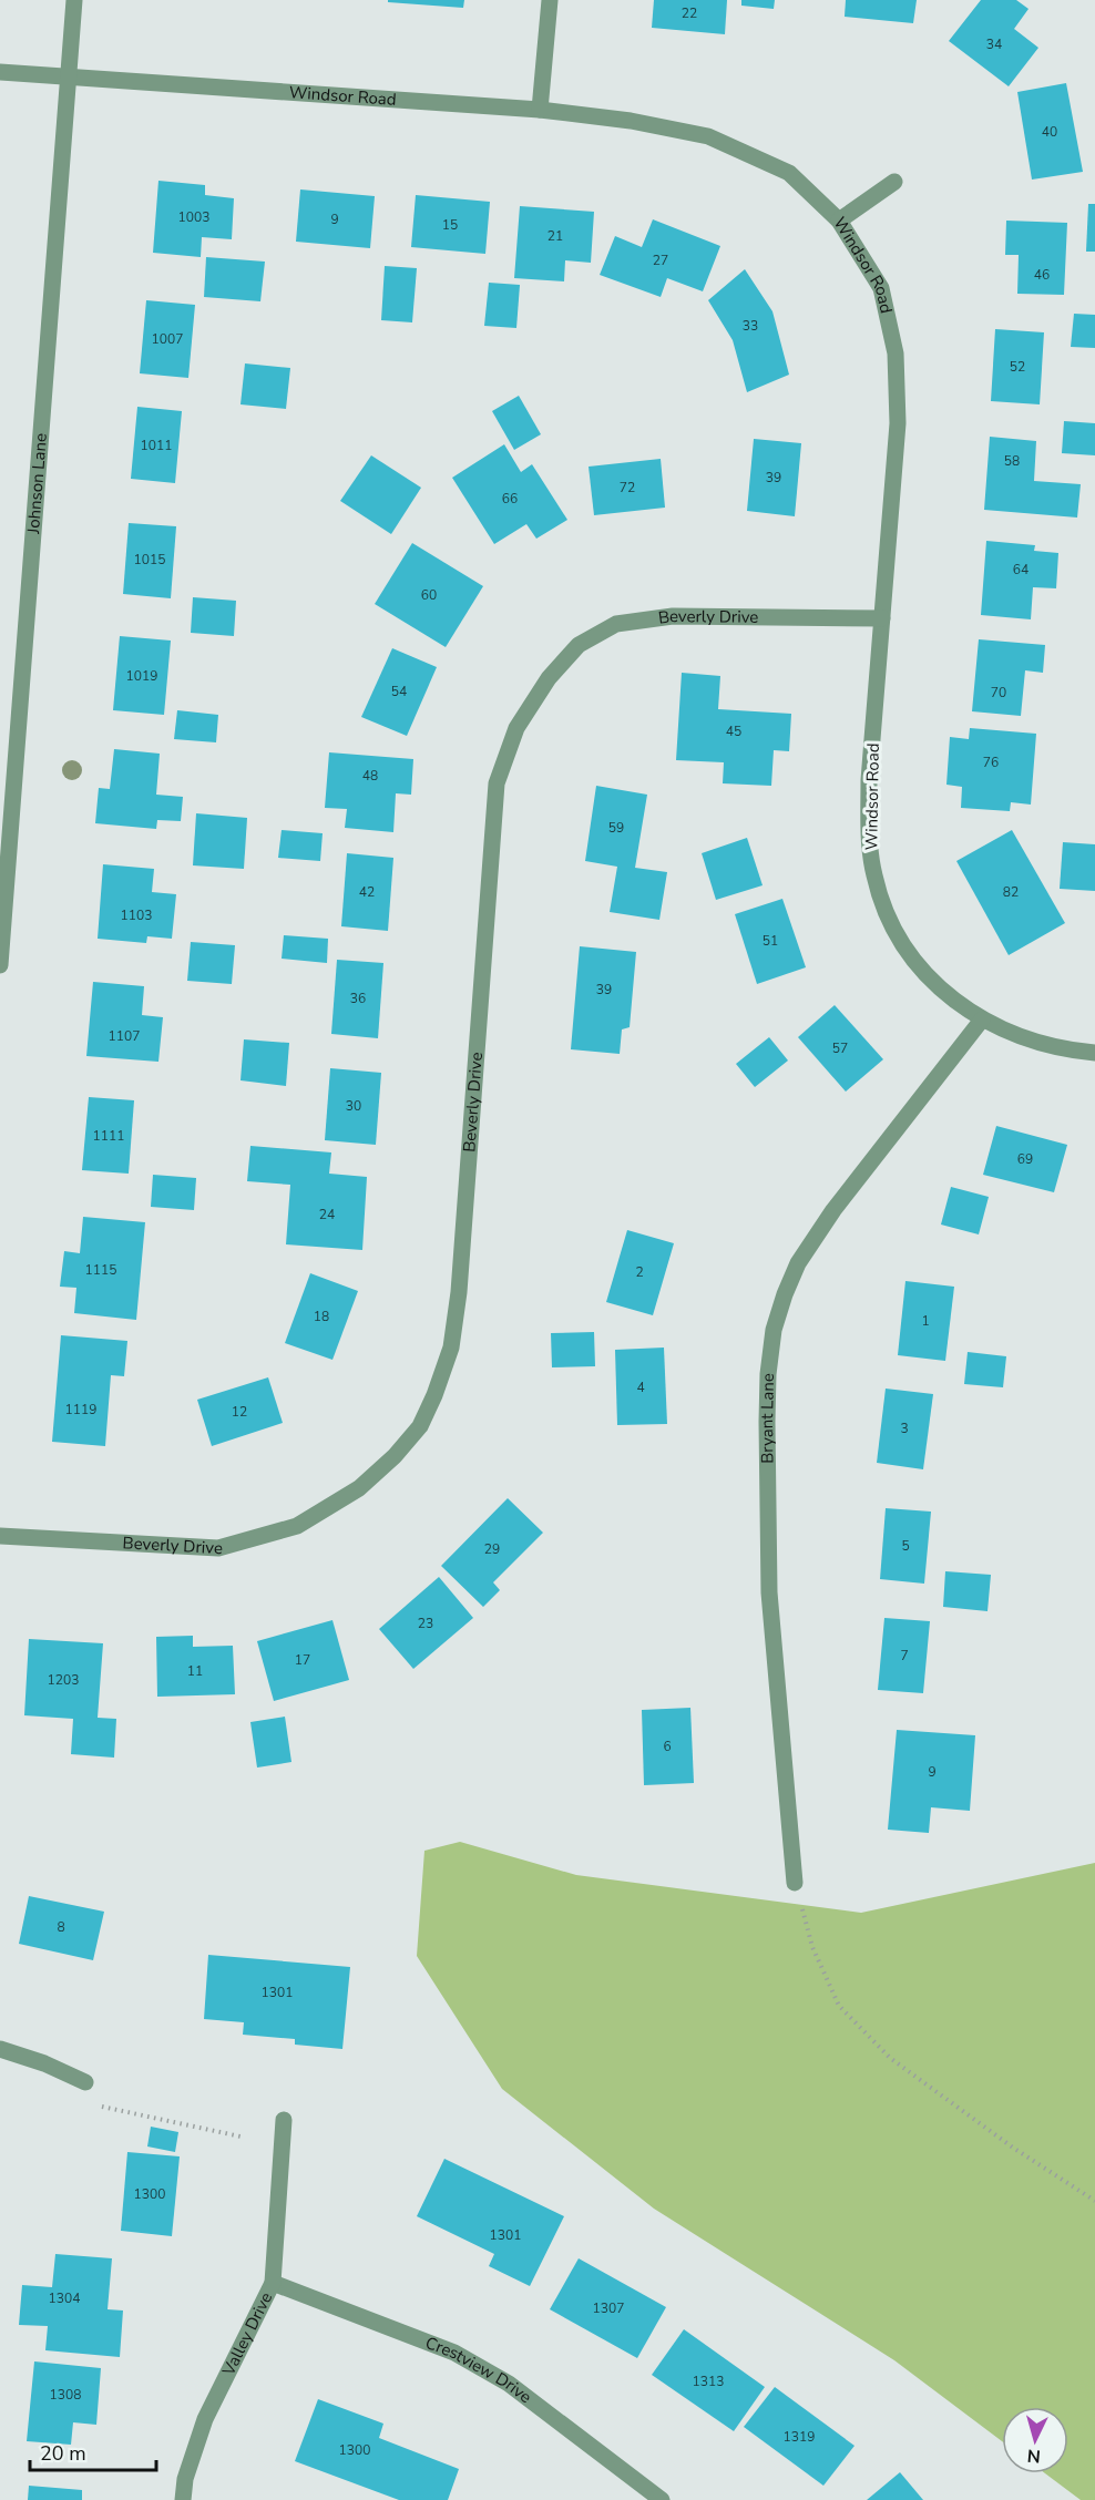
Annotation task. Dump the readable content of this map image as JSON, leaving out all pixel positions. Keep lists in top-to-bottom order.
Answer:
{
  "streets": {
    "street": [
      "Windsor Road",
      "Johnson Lane",
      "Beverly Drive",
      "Bryant Lane",
      "Valley Drive",
      "Crestview Drive"
    ]
  },
  "crossings": [
    ["Windsor Road", "Johnson Lane"],
    ["Windsor Road", "Beverly Drive"],
    ["Windsor Road", "Bryant Lane"],
    ["Valley Drive", "Crestview Drive"]
  ],
  "house_numbers": [
    "22",
    "34",
    "40",
    "1003",
    "9",
    "15",
    "21",
    "27",
    "46",
    "33",
    "1007",
    "52",
    "1011",
    "58",
    "39",
    "72",
    "66",
    "1015",
    "64",
    "60",
    "1019",
    "54",
    "70",
    "45",
    "76",
    "48",
    "59",
    "42",
    "82",
    "1103",
    "51",
    "39",
    "36",
    "1107",
    "57",
    "30",
    "1111",
    "69",
    "24",
    "1115",
    "2",
    "18",
    "1",
    "4",
    "1119",
    "12",
    "3",
    "5",
    "29",
    "23",
    "7",
    "17",
    "11",
    "1203",
    "6",
    "9",
    "8",
    "1301",
    "1300",
    "1301",
    "1304",
    "1307",
    "1313",
    "1308",
    "1319",
    "1300"
  ],
  "scale_bar": "20 m",
  "north": "bottom"
}
